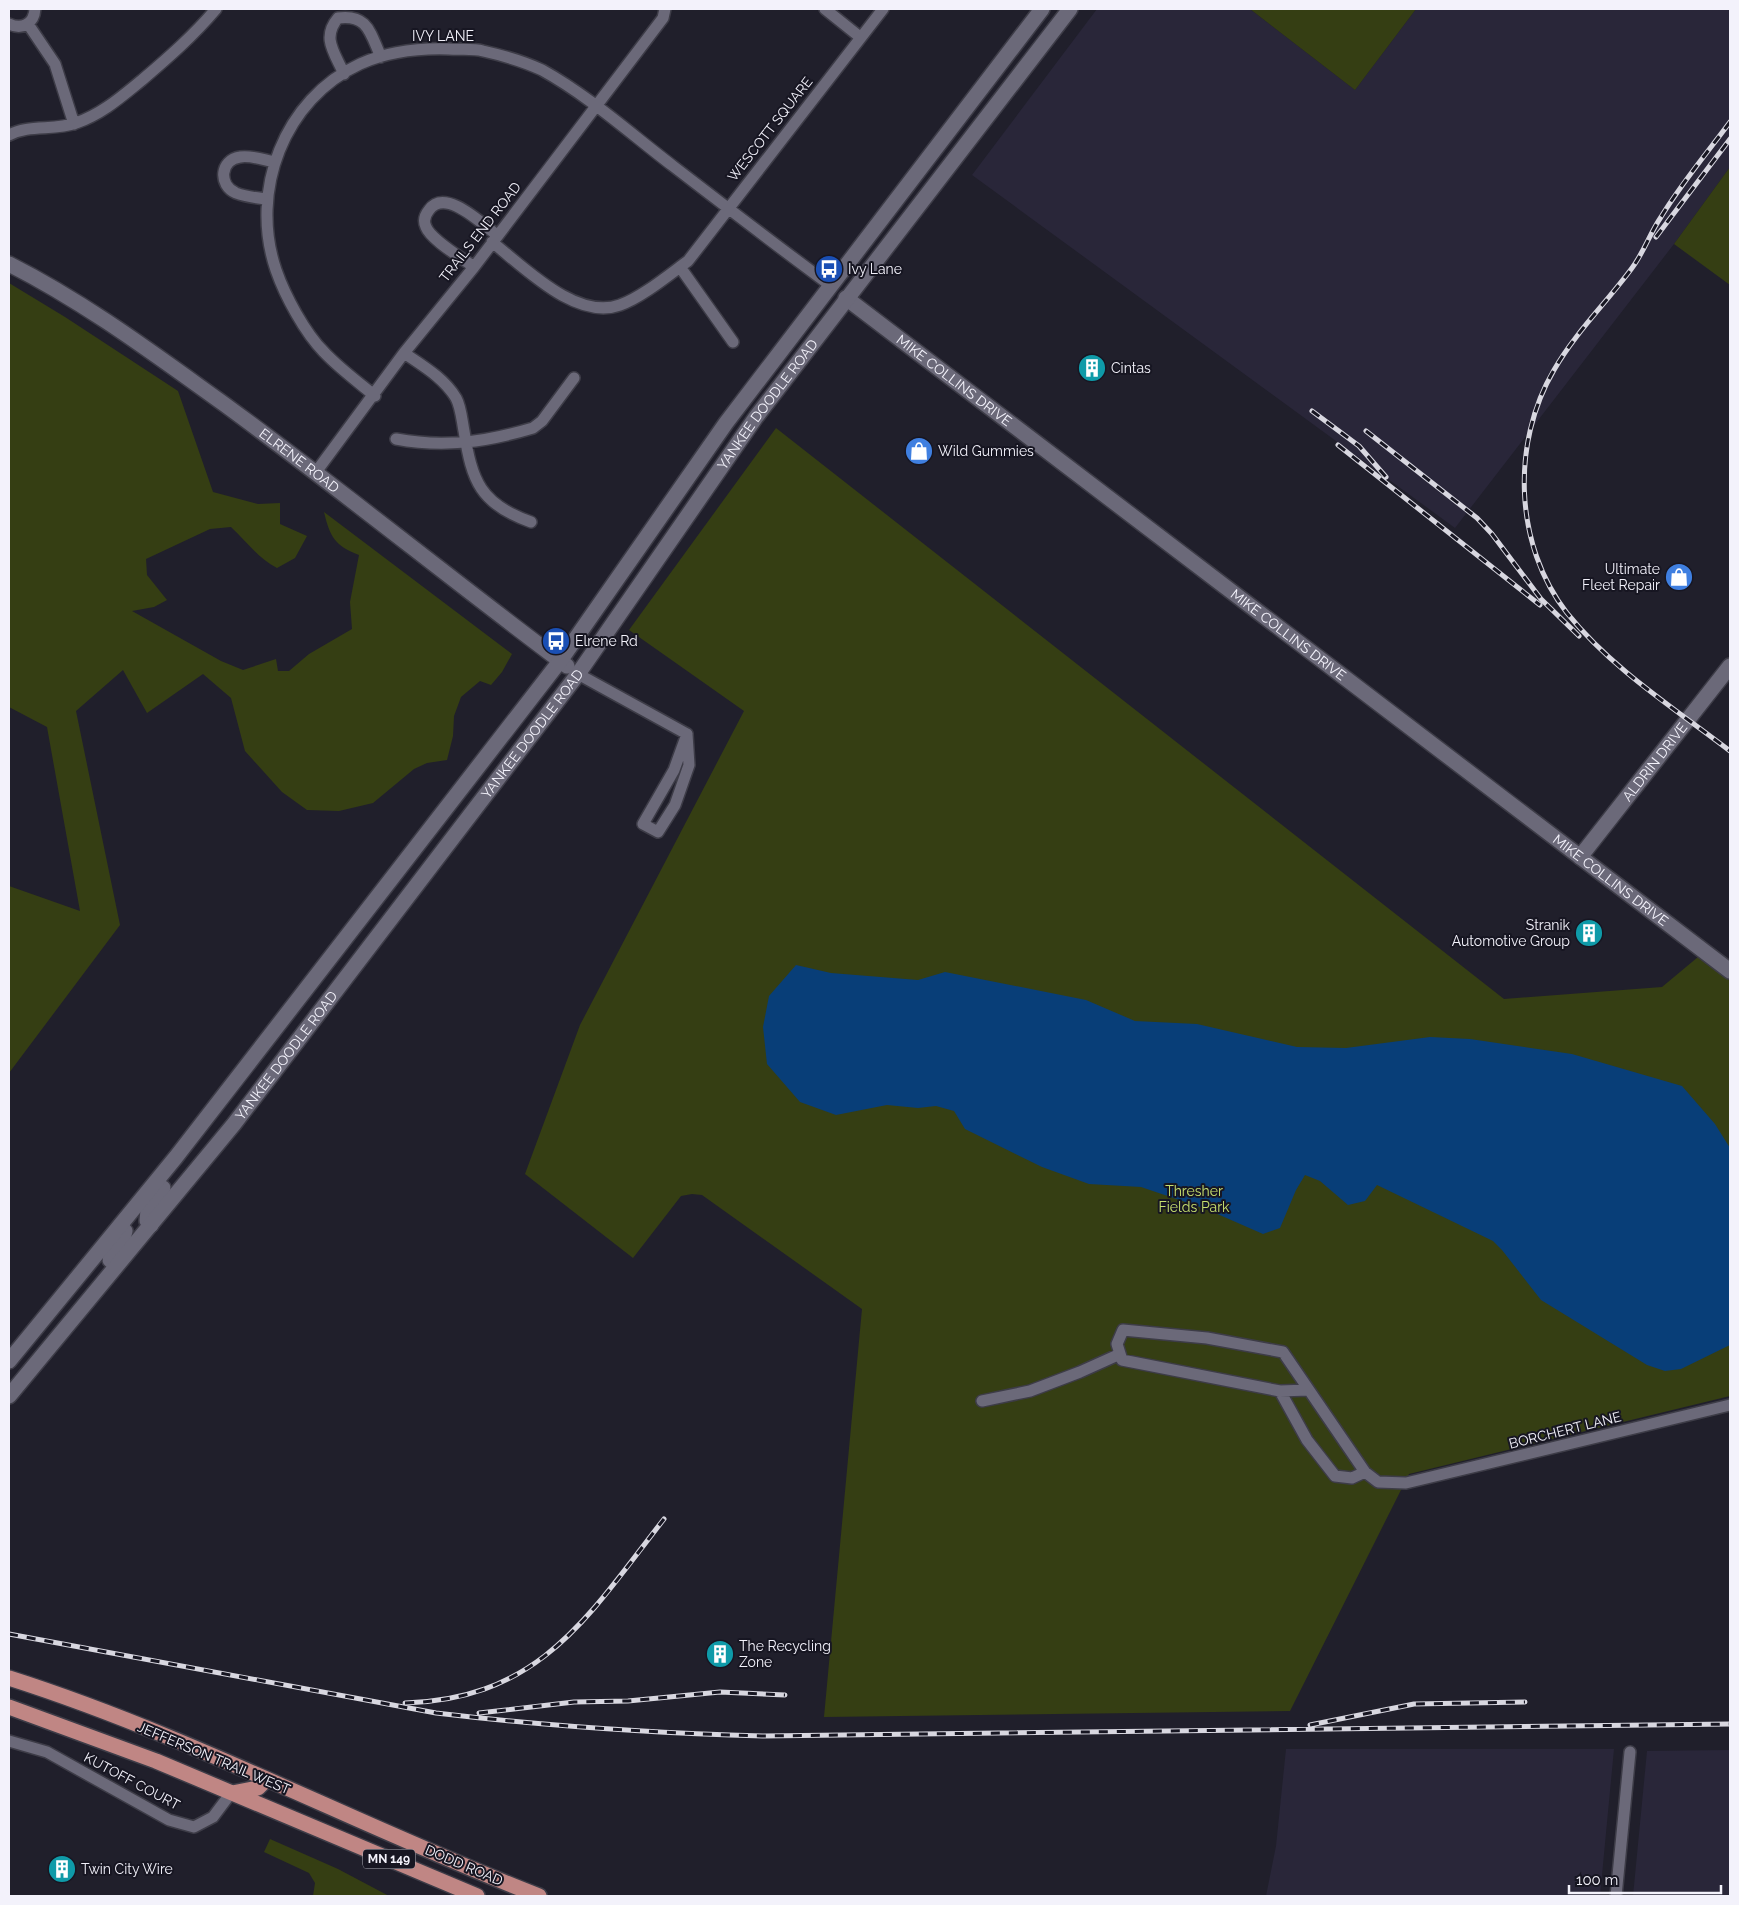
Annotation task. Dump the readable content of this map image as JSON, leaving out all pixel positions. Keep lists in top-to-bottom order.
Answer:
{
  "streets": {
    "main road": [
      "MIKE COLLINS DRIVE",
      "YANKEE DOODLE ROAD",
      "ELRENE ROAD",
      "ALDRIN DRIVE",
      "JEFFERSON TRAIL WEST",
      "MN 149",
      "DODD ROAD"
    ],
    "street": [
      "IVY LANE",
      "WESCOTT SQUARE",
      "TRAILS END ROAD",
      "BORCHERT LANE",
      "KUTOFF COURT"
    ]
  },
  "crossings": [
    ["IVY LANE", "WESCOTT SQUARE"],
    ["IVY LANE", "TRAILS END ROAD"],
    ["IVY LANE", "YANKEE DOODLE ROAD"],
    ["WESCOTT SQUARE", "TRAILS END ROAD"],
    ["TRAILS END ROAD", "ELRENE ROAD"],
    ["MIKE COLLINS DRIVE", "YANKEE DOODLE ROAD"],
    ["MIKE COLLINS DRIVE", "ALDRIN DRIVE"],
    ["YANKEE DOODLE ROAD", "ELRENE ROAD"],
    ["JEFFERSON TRAIL WEST", "KUTOFF COURT"],
    ["JEFFERSON TRAIL WEST", "DODD ROAD"]
  ],
  "parks": ["Thresher Fields Park"],
  "places": {
    "bus stop": ["Ivy Lane", "Elrene Rd"],
    "building": [
      "Cintas",
      "Stranik Automotive Group",
      "The Recycling Zone",
      "Twin City Wire"
    ],
    "shop": ["Wild Gummies", "Ultimate Fleet Repair"]
  },
  "scale_bar": "100 m"
}
